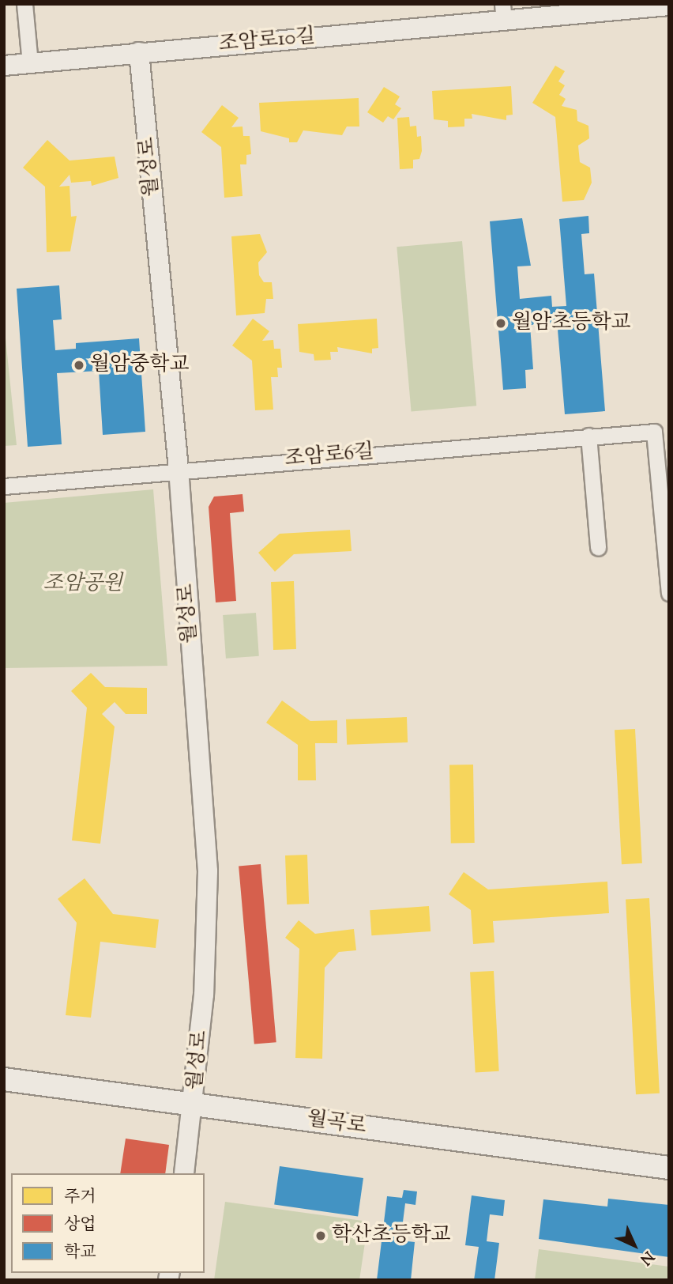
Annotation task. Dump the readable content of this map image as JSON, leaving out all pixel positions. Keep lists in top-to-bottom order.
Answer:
{
  "streets": {
    "main road": ["월곡로"],
    "street": ["조암로10길", "월성로", "조암로6길"]
  },
  "crossings": [
    ["조암로10길", "월성로"],
    ["월성로", "조암로6길"],
    ["월성로", "월곡로"]
  ],
  "parks": ["조암공원"],
  "places": ["월암초등학교", "월암중학교", "학산초등학교"],
  "legend": ["주거", "상업", "학교"],
  "north": "bottom right"
}
